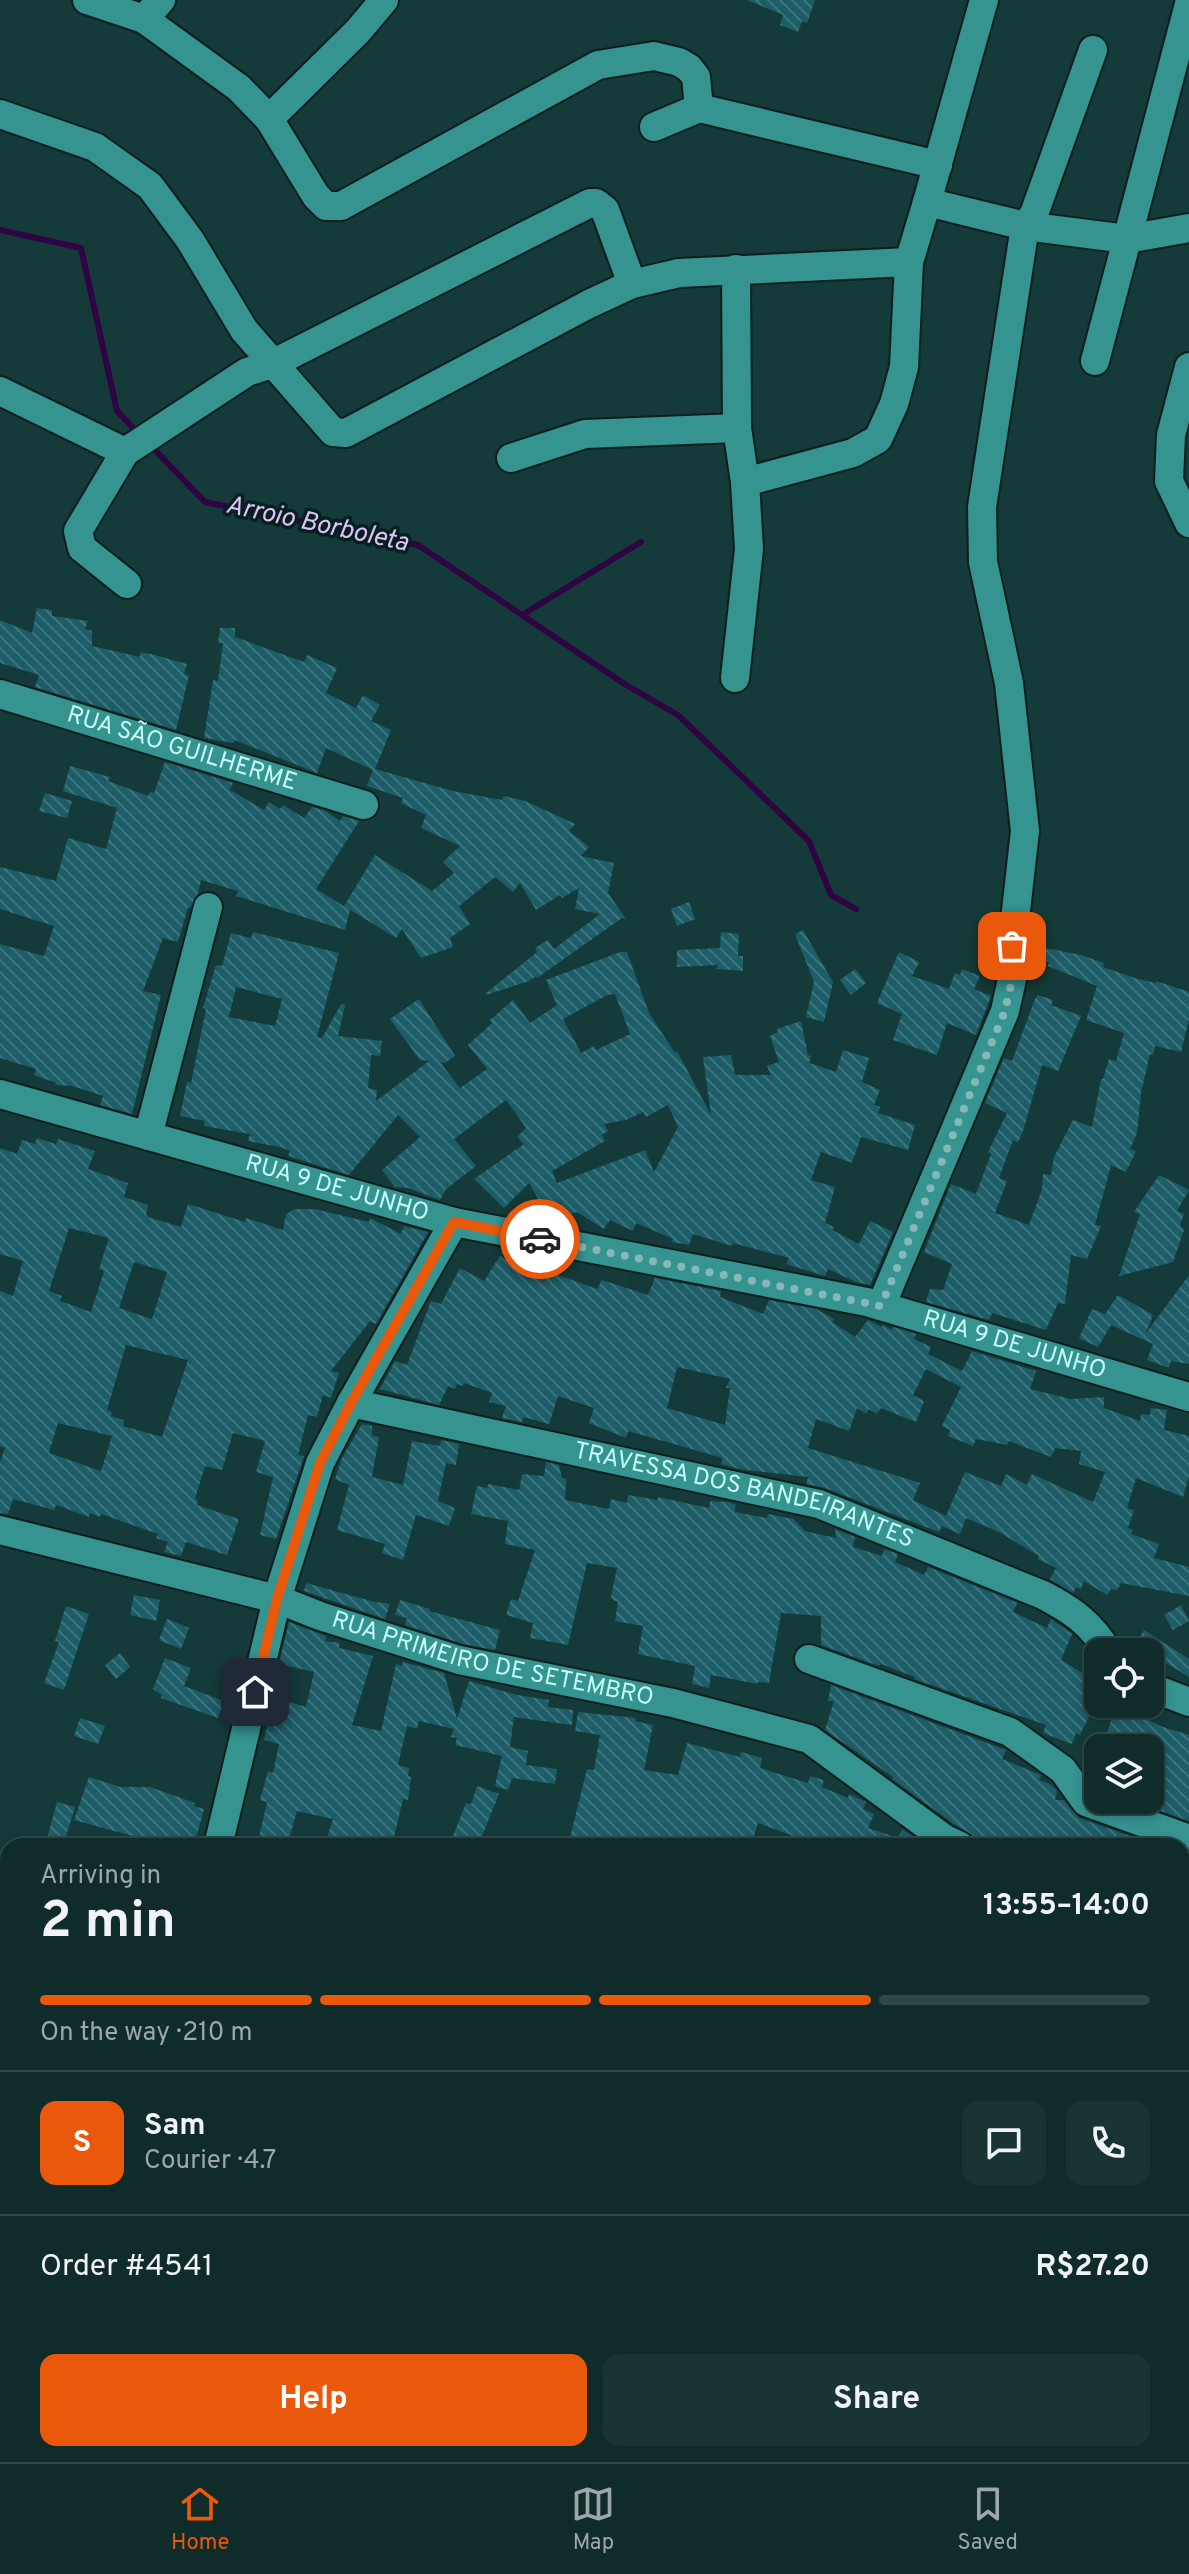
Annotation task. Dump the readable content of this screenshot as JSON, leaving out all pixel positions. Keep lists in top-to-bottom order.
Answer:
{
  "streets": {
    "street": [
      "RUA SÃO GUILHERME",
      "RUA 9 DE JUNHO",
      "TRAVESSA DOS BANDEIRANTES",
      "RUA PRIMEIRO DE SETEMBRO"
    ]
  },
  "water": ["Arroio Borboleta"],
  "page": {
    "heading": ["2 min", "Arriving in", "13:55–14:00"],
    "panel": [
      "Sam",
      "Courier · 4.7",
      "Order #4541",
      "R$27.20"
    ],
    "bar": "On the way · 210 m",
    "round": "S",
    "buttons": ["Help", "Share"],
    "tabs": ["Home", "Map", "Saved"]
  }
}
